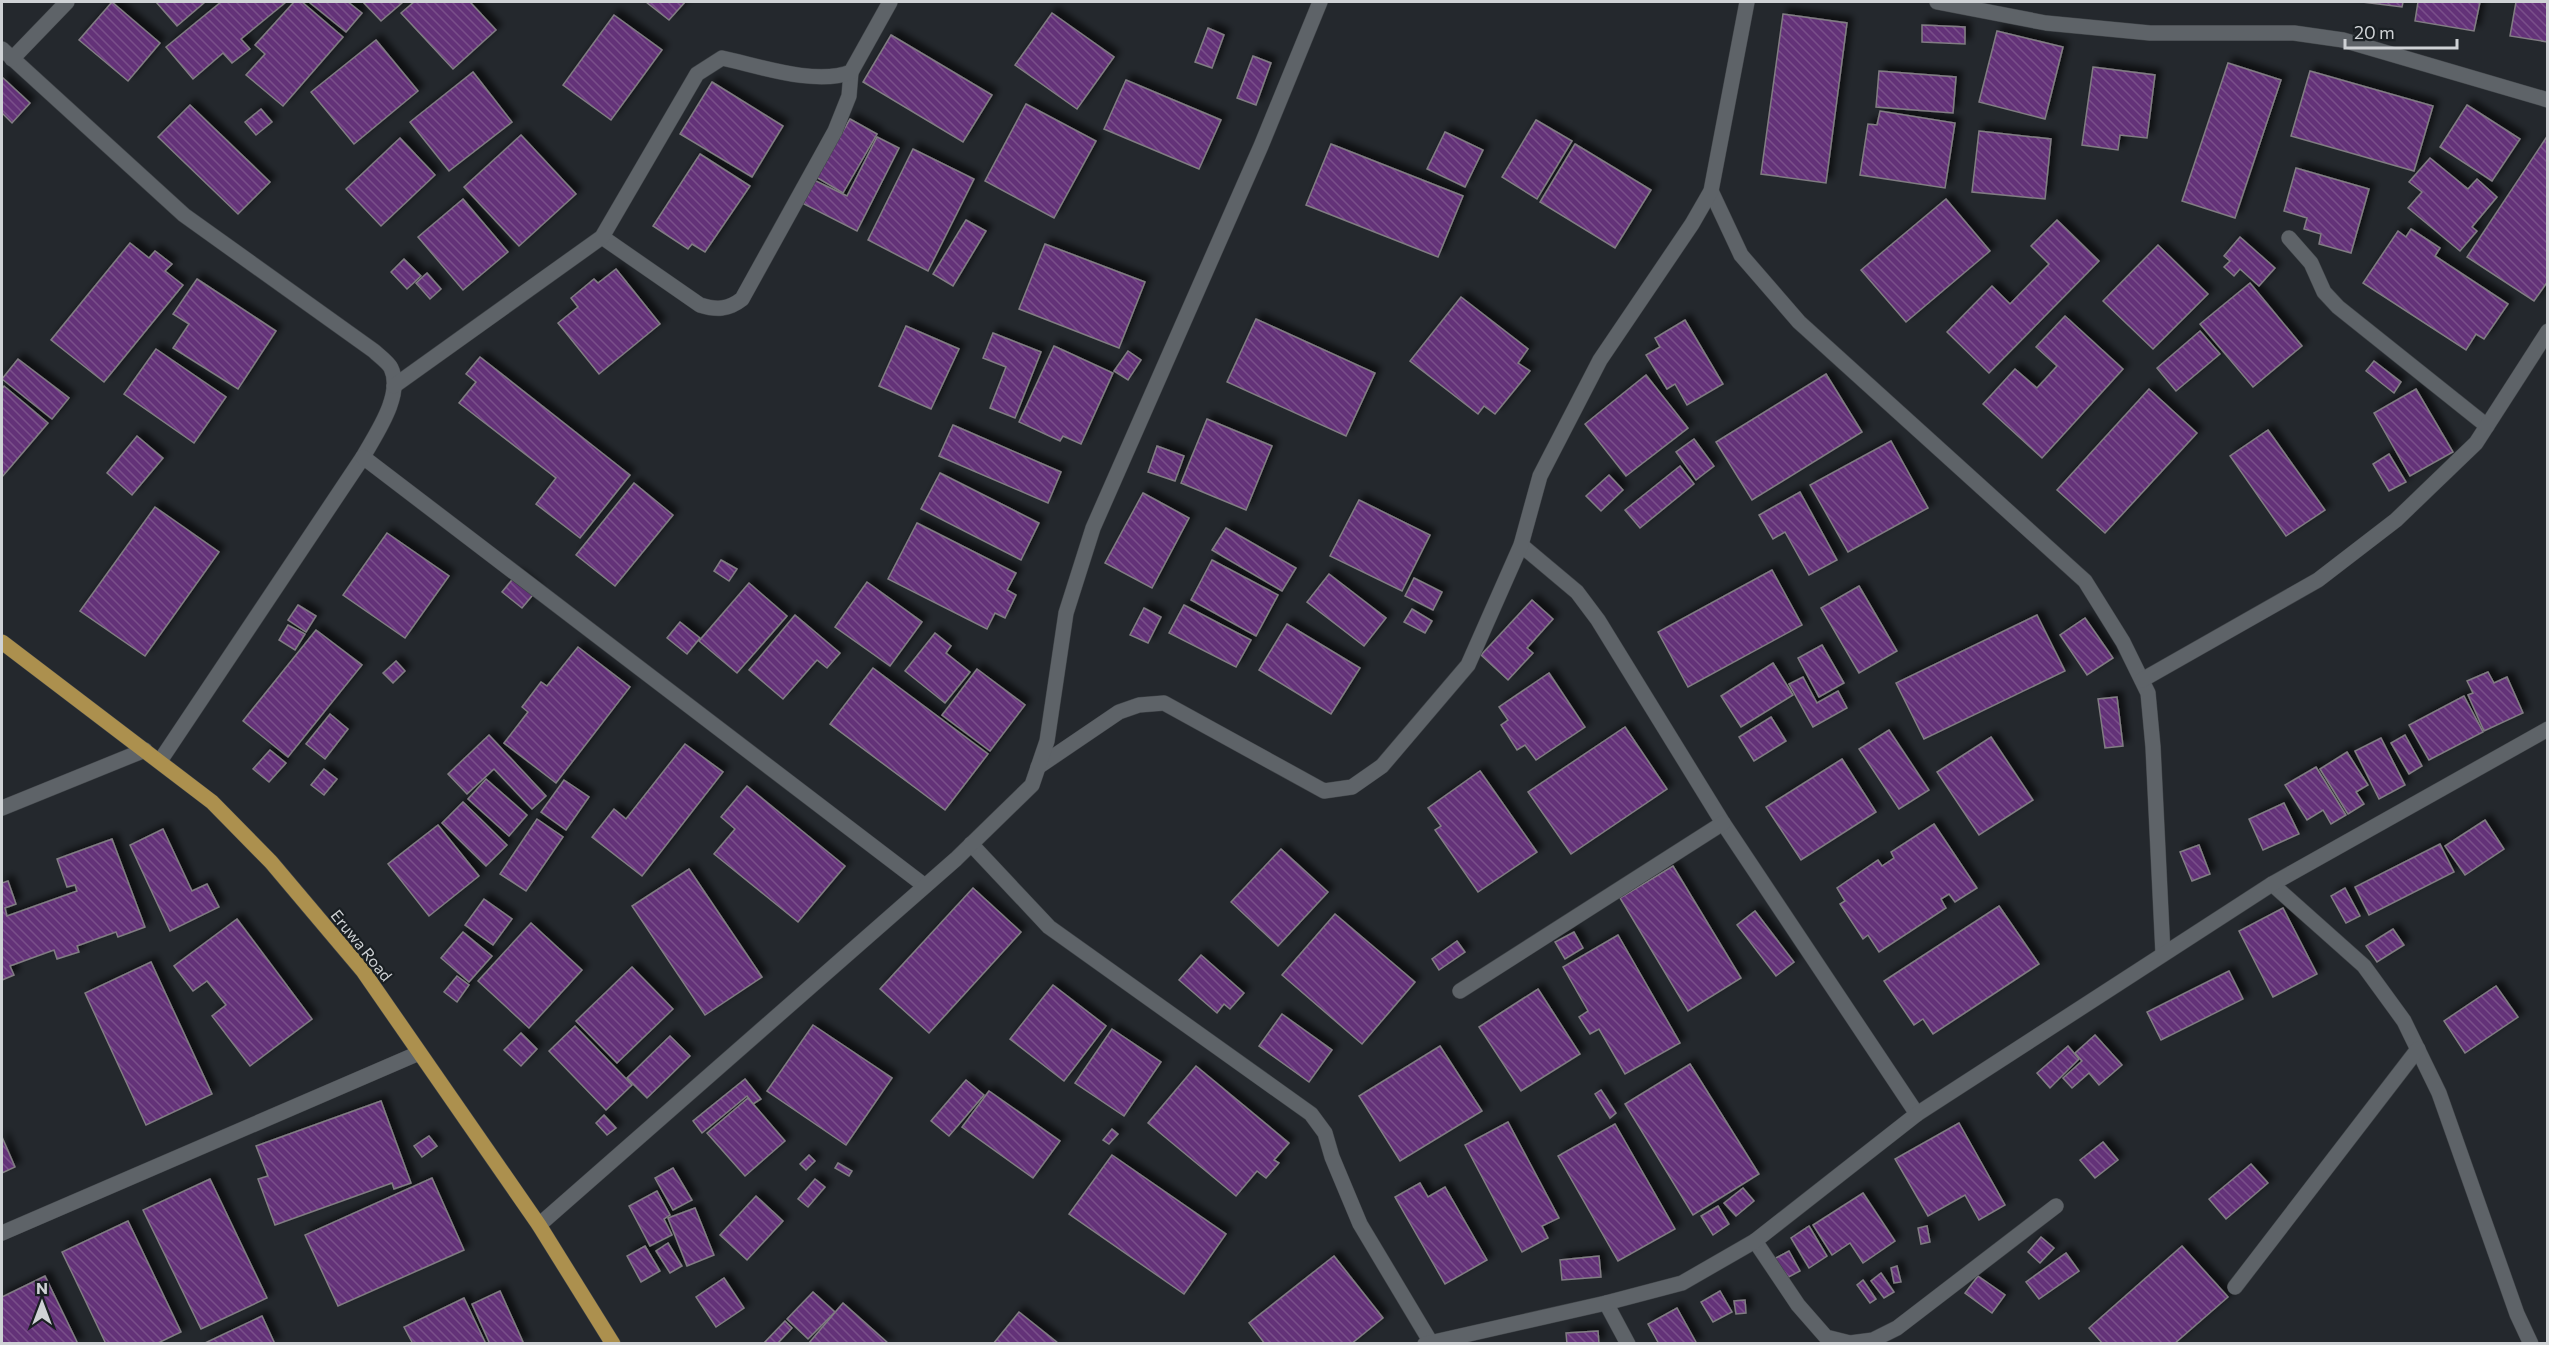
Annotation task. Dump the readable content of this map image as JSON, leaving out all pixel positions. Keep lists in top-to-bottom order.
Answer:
{
  "streets": {
    "main road": ["Eruwa Road"]
  },
  "scale_bar": "20 m",
  "north": "top"
}
